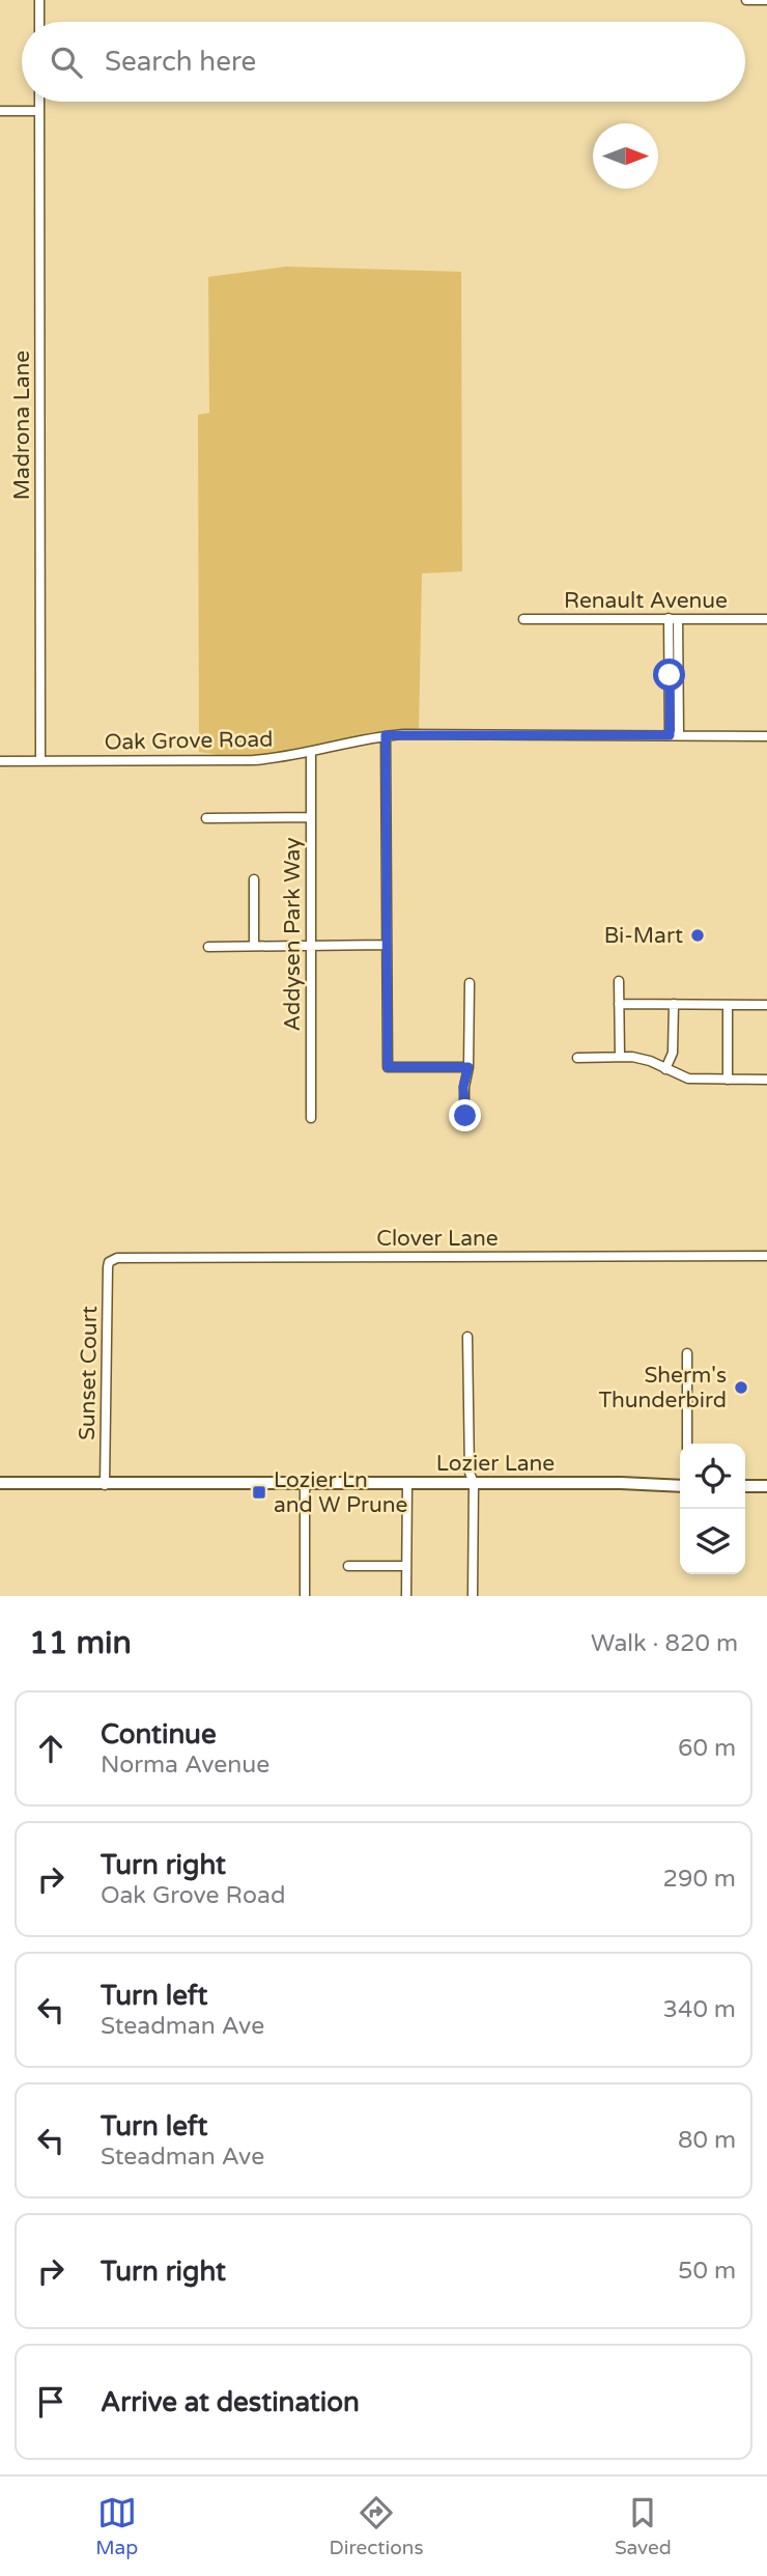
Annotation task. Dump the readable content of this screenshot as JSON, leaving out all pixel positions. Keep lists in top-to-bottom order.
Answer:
{
  "streets": {
    "main road": ["Lozier Lane"],
    "street": [
      "Madrona Lane",
      "Renault Avenue",
      "Oak Grove Road",
      "Addysen Park Way",
      "Clover Lane",
      "Sunset Court"
    ]
  },
  "crossings": [
    ["Madrona Lane", "Oak Grove Road"],
    ["Oak Grove Road", "Addysen Park Way"],
    ["Clover Lane", "Sunset Court"],
    ["Sunset Court", "Lozier Lane"]
  ],
  "places": {
    "other": ["Bi-Mart", "Sherm's Thunderbird"],
    "transit": ["Lozier Ln and W Prune"]
  },
  "north": "right",
  "page": {
    "search": "Search here",
    "heading": ["11 min", "Walk · 820 m"],
    "list": [
      ["Continue", "Norma Avenue", "60 m"],
      ["Turn right", "Oak Grove Road", "290 m"],
      ["Turn left", "Steadman Ave", "340 m"],
      ["Turn left", "Steadman Ave", "80 m"],
      ["Turn right", "50 m"],
      "Arrive at destination"
    ],
    "nav": ["Map", "Directions", "Saved"]
  }
}
